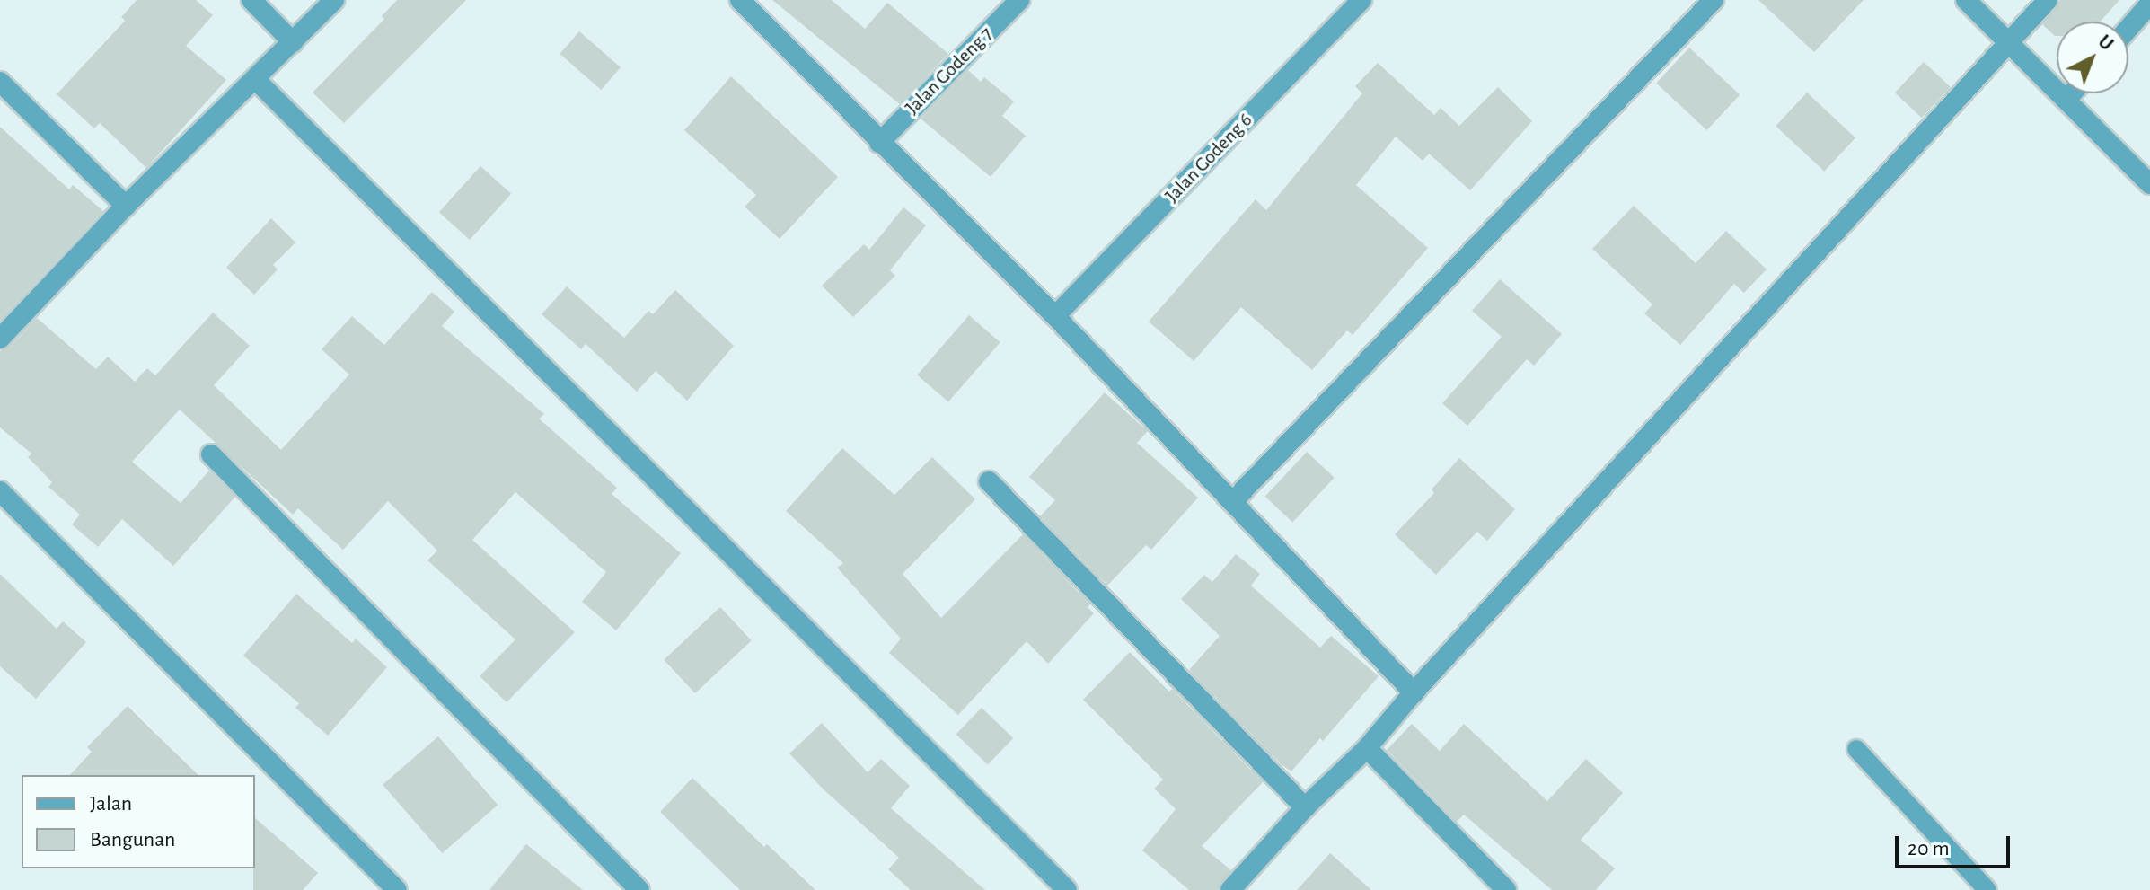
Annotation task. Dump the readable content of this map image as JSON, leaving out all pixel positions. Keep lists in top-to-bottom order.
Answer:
{
  "streets": {
    "street": ["Jalan Godeng 7", "Jalan Godeng 6"]
  },
  "legend": ["Jalan", "Bangunan"],
  "scale_bar": "20 m",
  "north": "top right"
}
